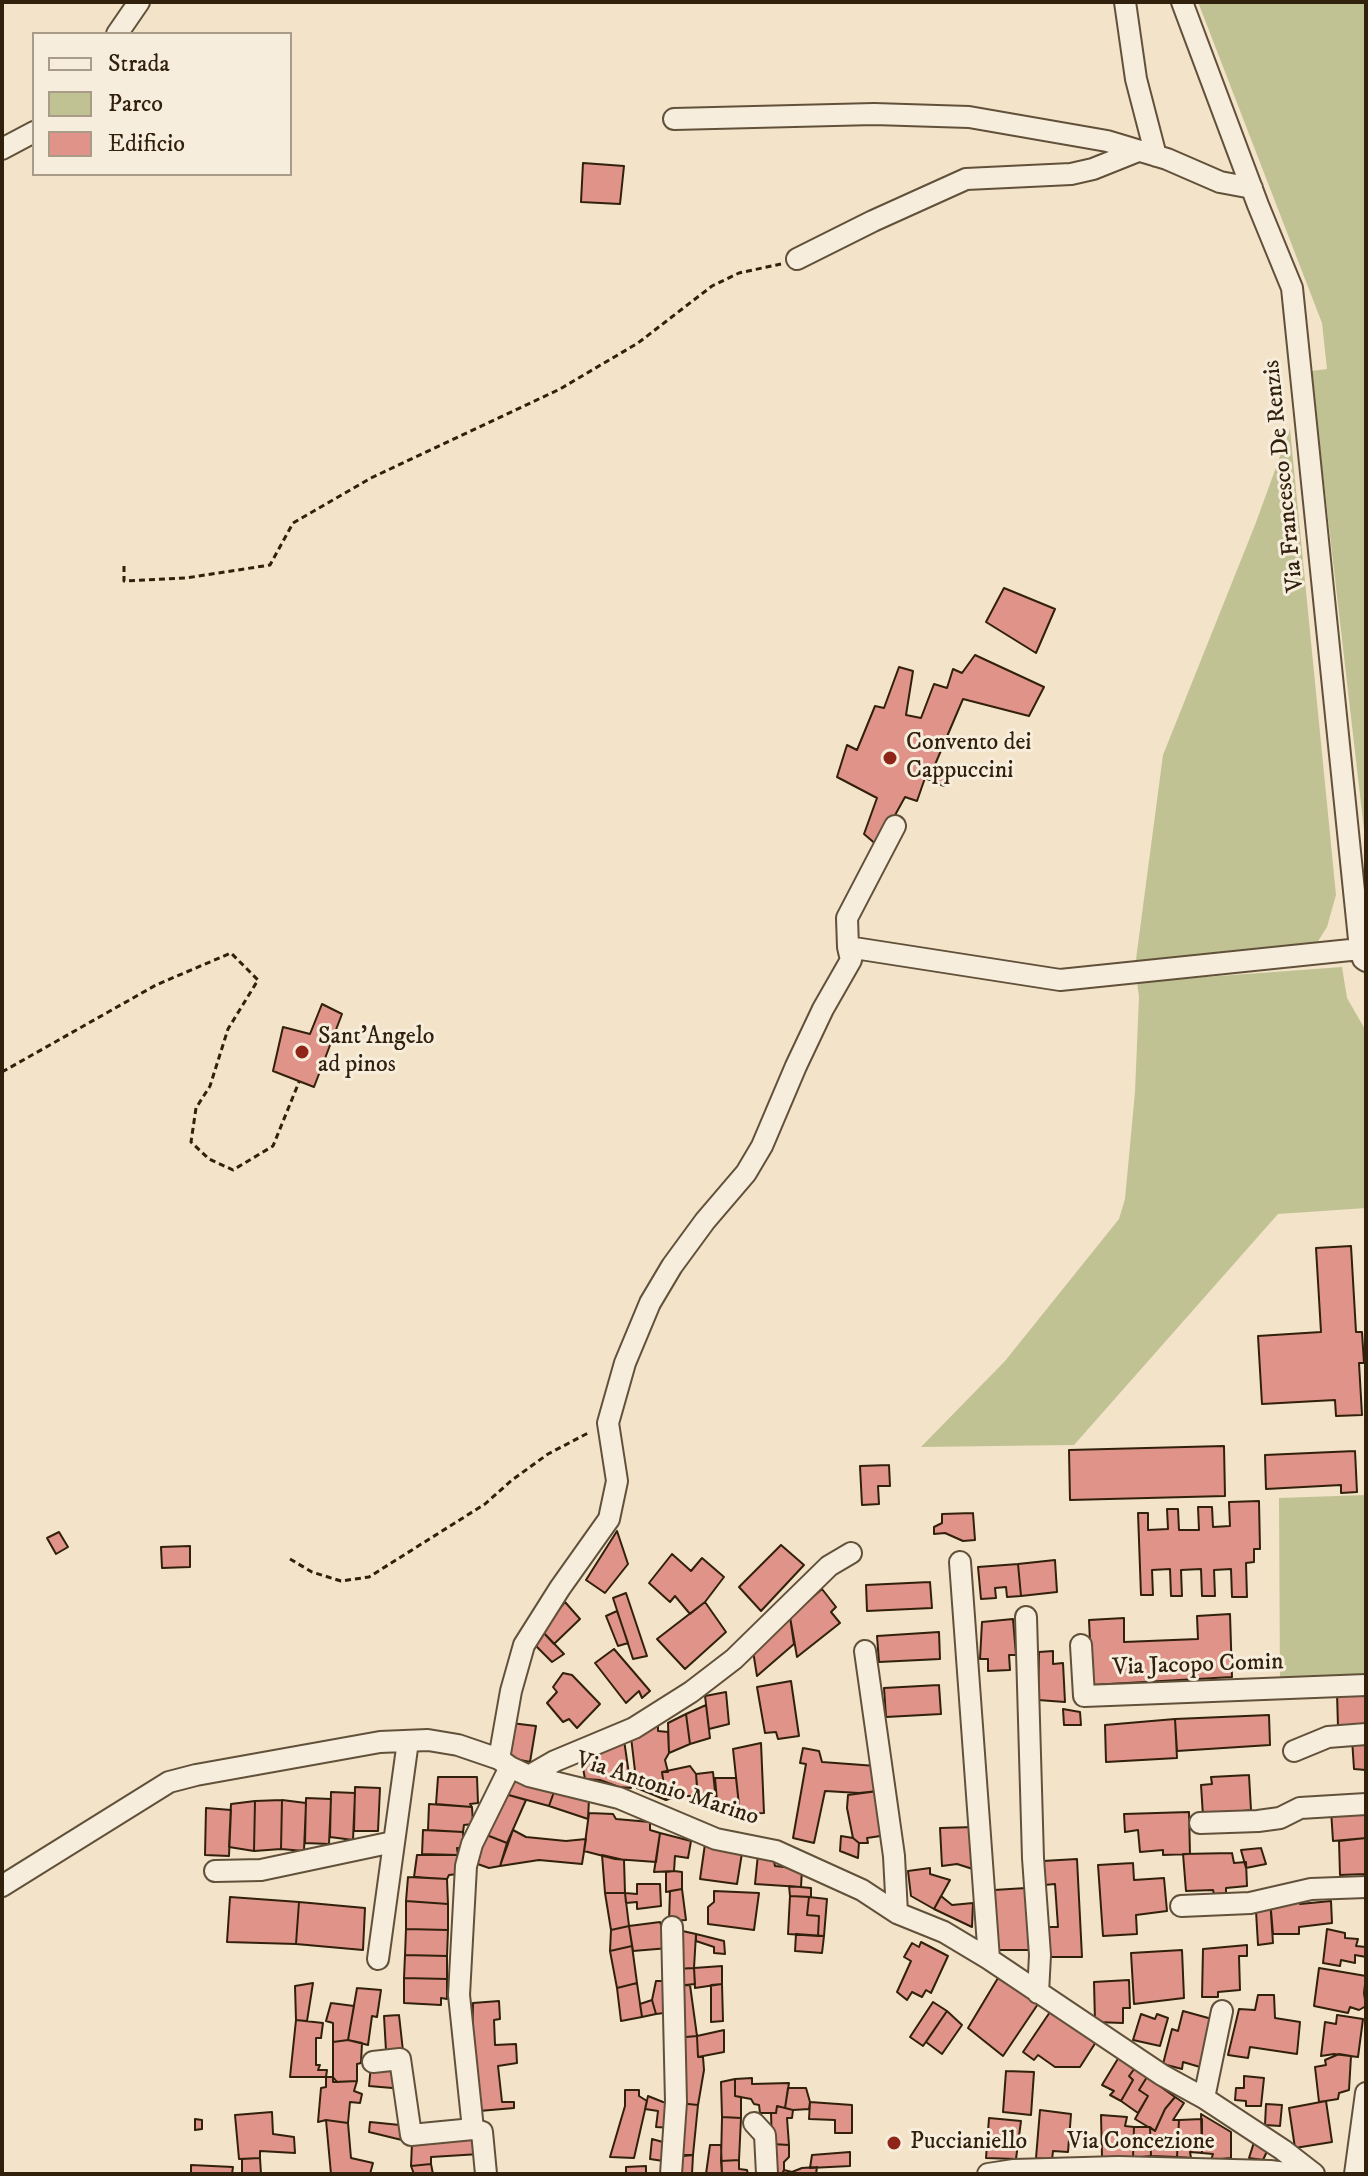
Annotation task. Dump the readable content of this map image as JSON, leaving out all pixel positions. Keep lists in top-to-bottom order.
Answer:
{
  "streets": {
    "street": [
      "Via Francesco De Renzis",
      "Via Jacopo Comin",
      "Via Antonio Marino",
      "Via Concezione"
    ]
  },
  "places": ["Convento dei Cappuccini", "Sant'Angelo ad pinos", "Puccianiello"],
  "legend": ["Strada", "Parco", "Edificio"]
}
